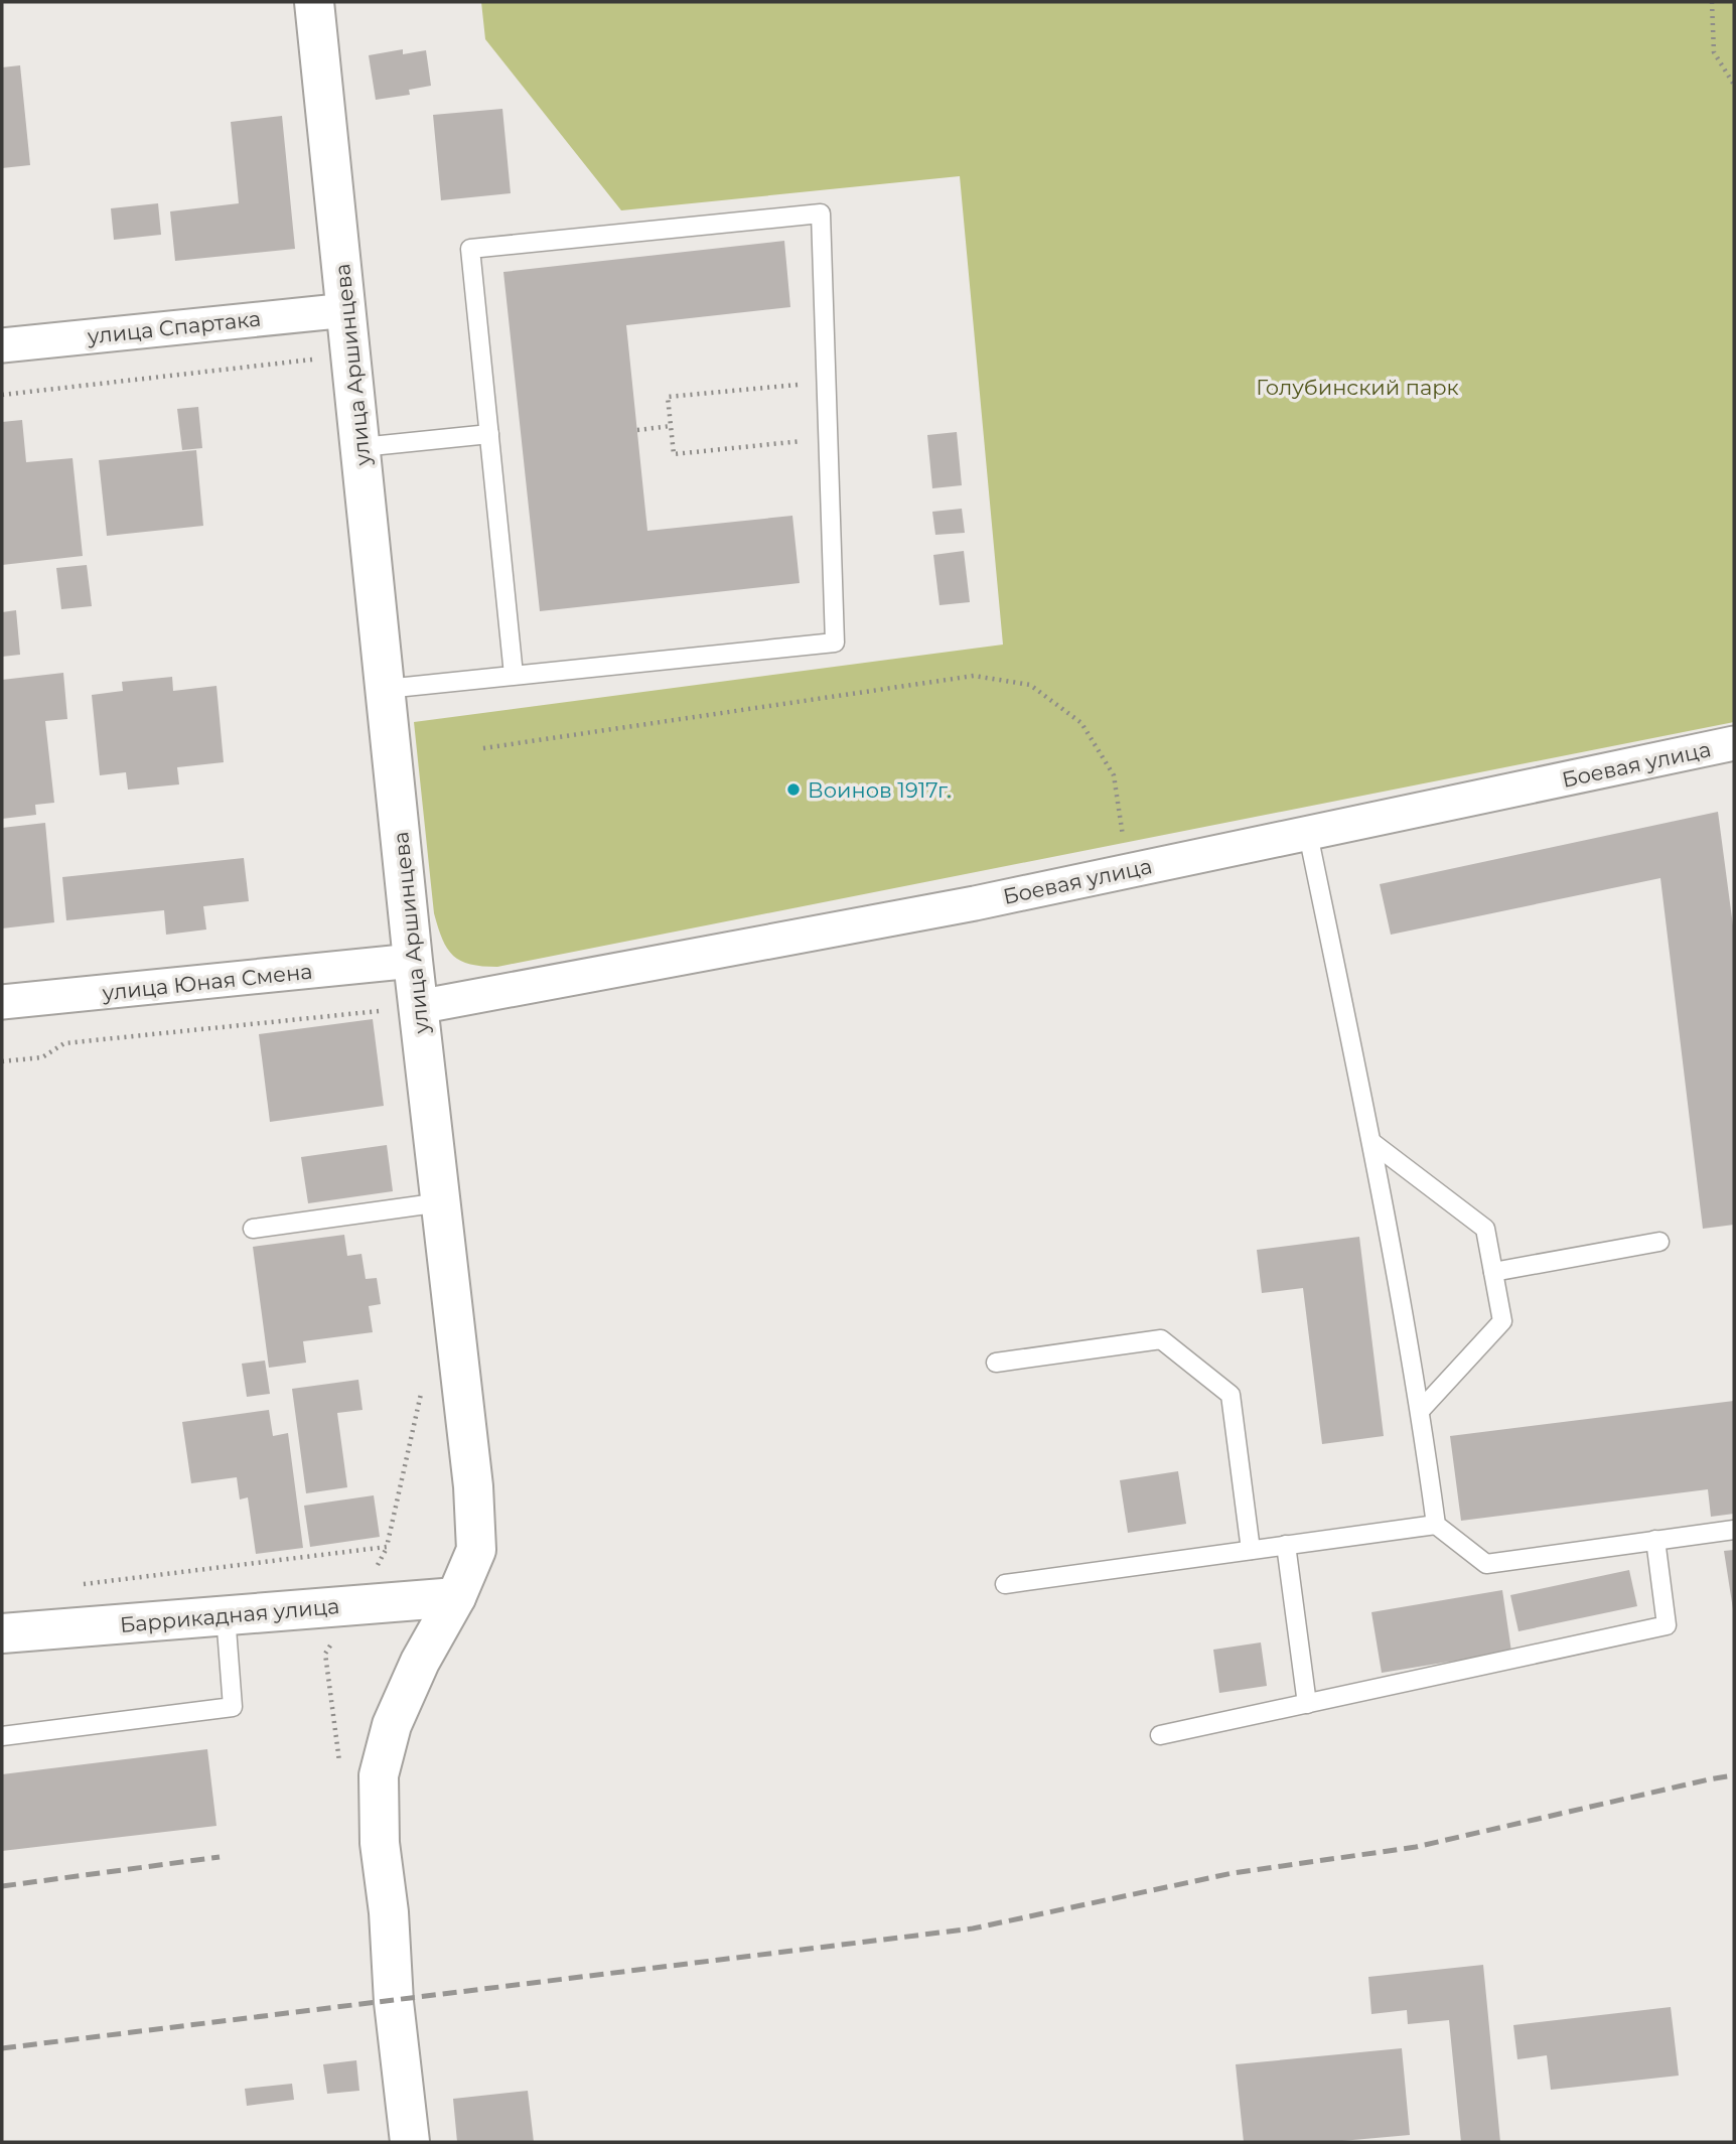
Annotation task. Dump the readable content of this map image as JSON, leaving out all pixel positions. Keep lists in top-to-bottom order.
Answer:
{
  "streets": {
    "main road": ["улица Аршинцева", "Баррикадная улица"],
    "street": ["улица Спартака", "Боевая улица", "улица Юная Смена"]
  },
  "crossings": [
    ["улица Спартака", "улица Аршинцева"],
    ["улица Аршинцева", "Боевая улица"],
    ["улица Аршинцева", "улица Юная Смена"],
    ["улица Аршинцева", "Баррикадная улица"]
  ],
  "parks": ["Голубинский парк"],
  "places": ["Воинов 1917г."]
}
